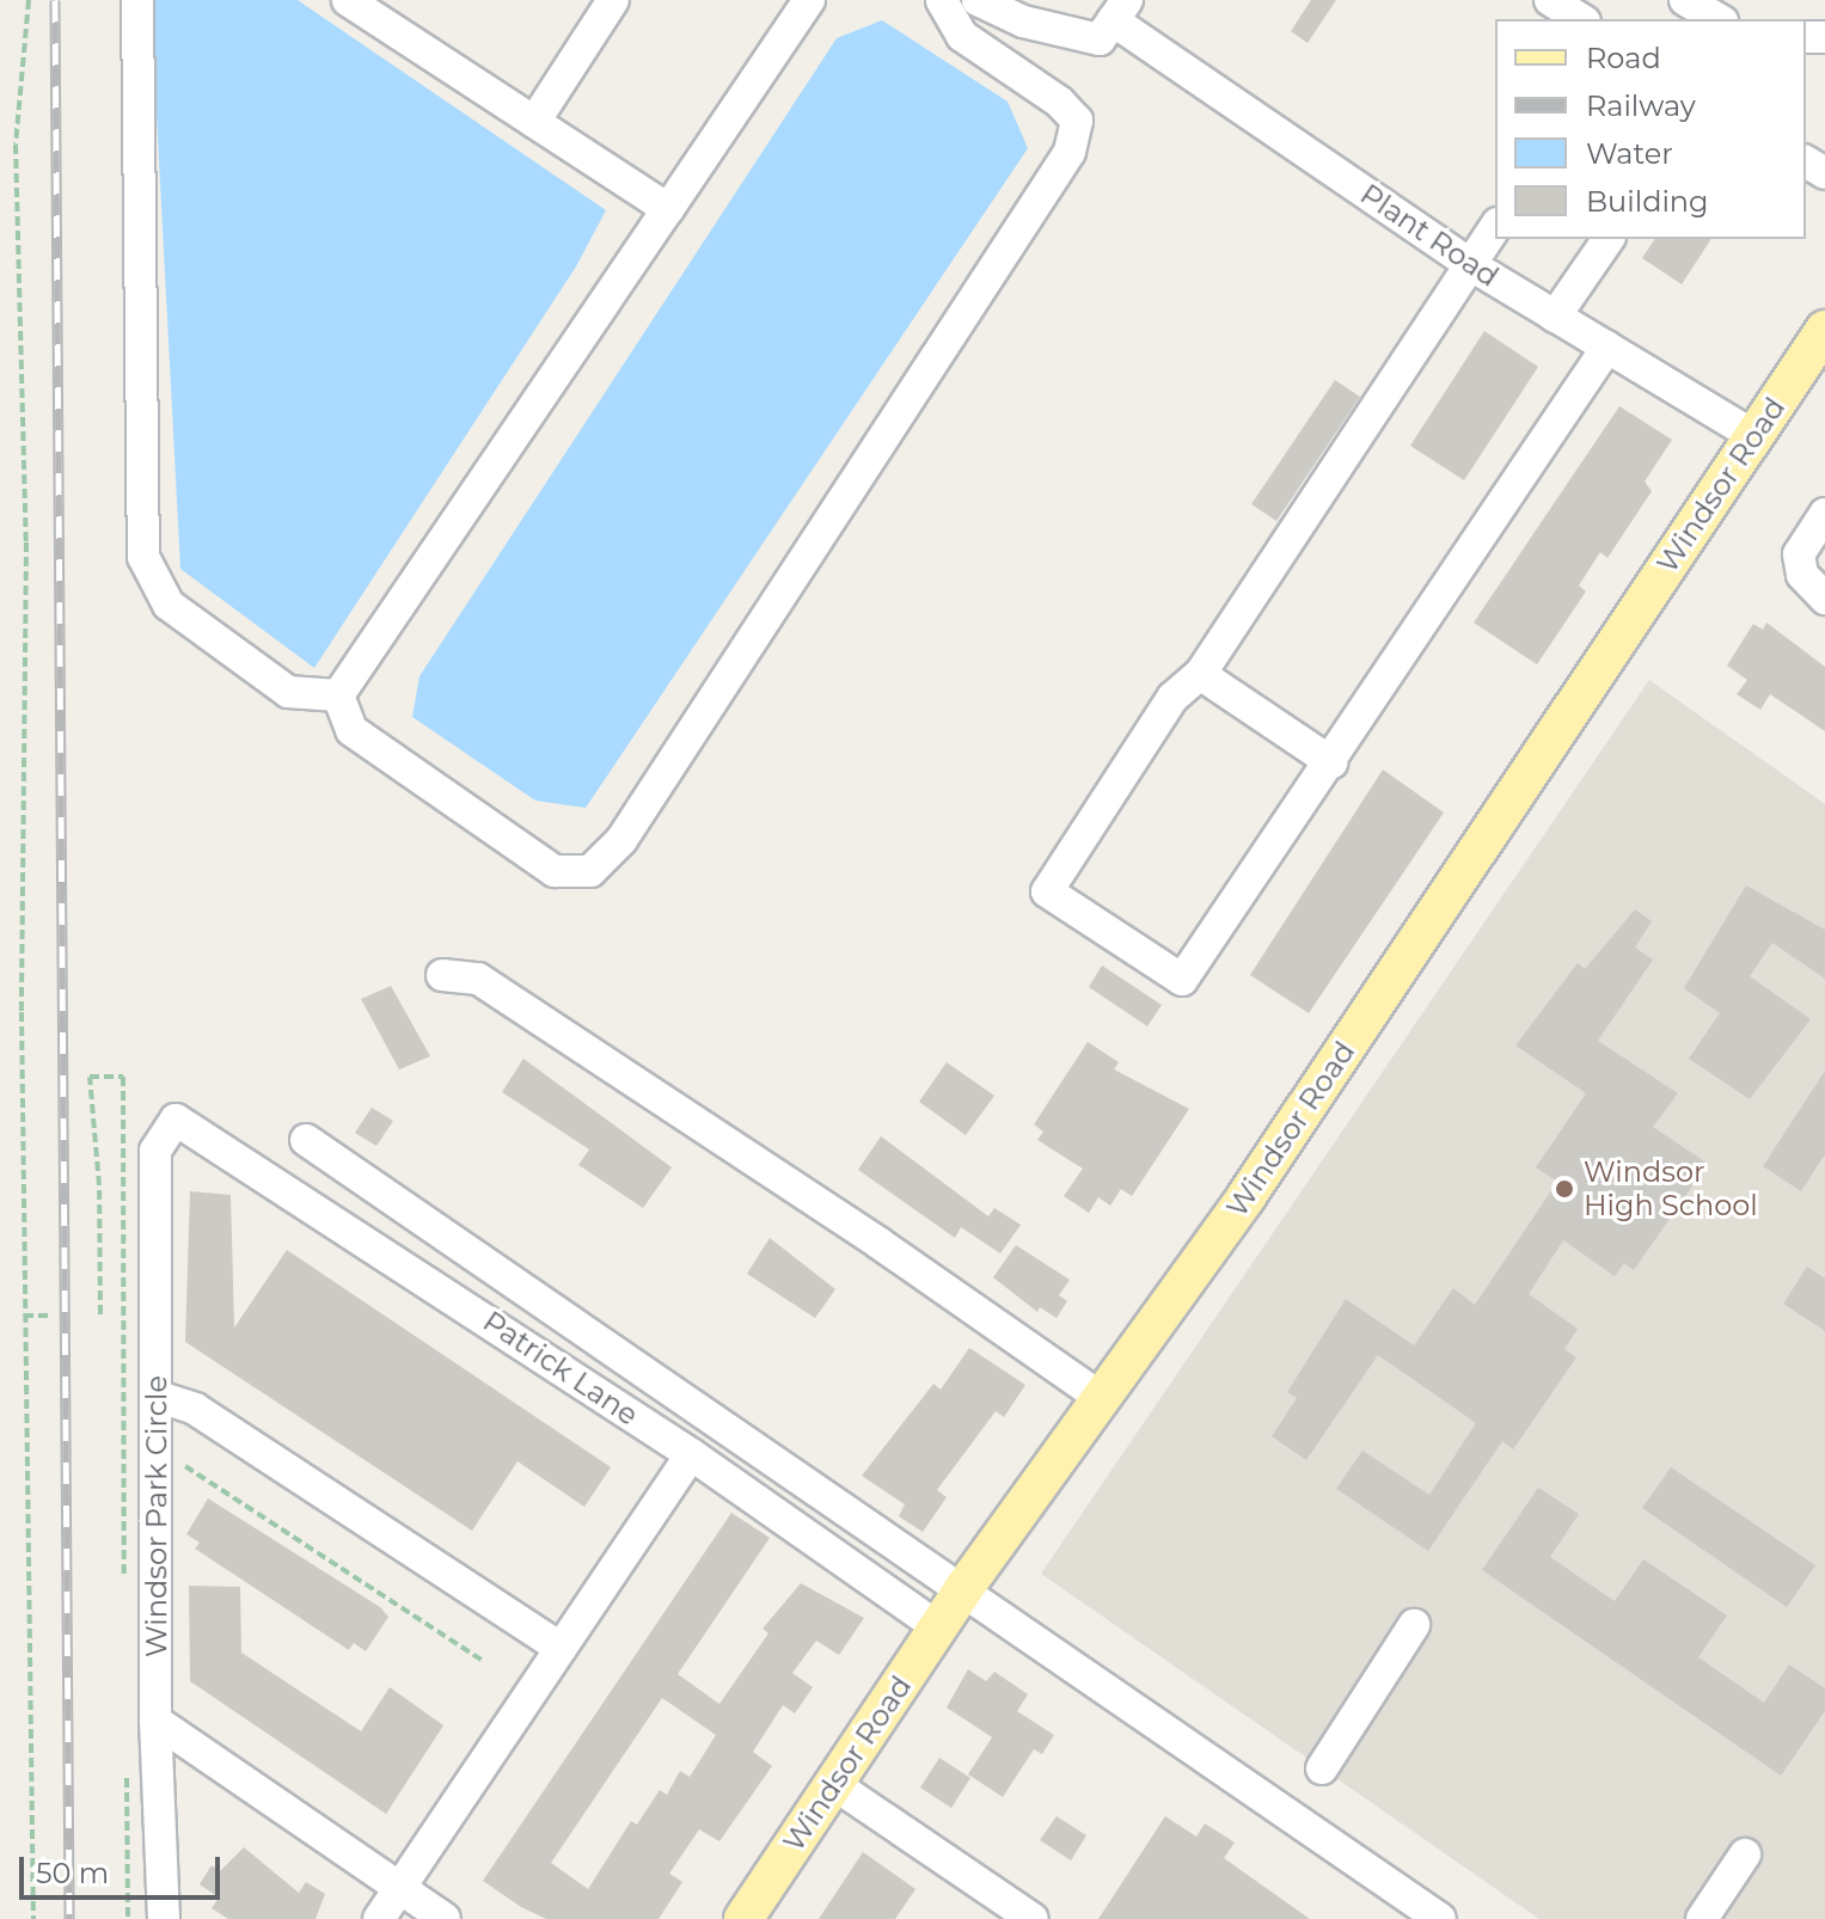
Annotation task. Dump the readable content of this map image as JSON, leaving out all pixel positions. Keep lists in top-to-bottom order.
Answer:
{
  "streets": {
    "main road": ["Windsor Road"],
    "street": ["Plant Road", "Patrick Lane", "Windsor Park Circle"]
  },
  "crossings": [
    ["Plant Road", "Windsor Road"],
    ["Windsor Road", "Patrick Lane"],
    ["Patrick Lane", "Windsor Park Circle"]
  ],
  "places": ["Windsor High School"],
  "legend": [
    "Road",
    "Railway",
    "Water",
    "Building"
  ],
  "scale_bar": "50 m"
}
